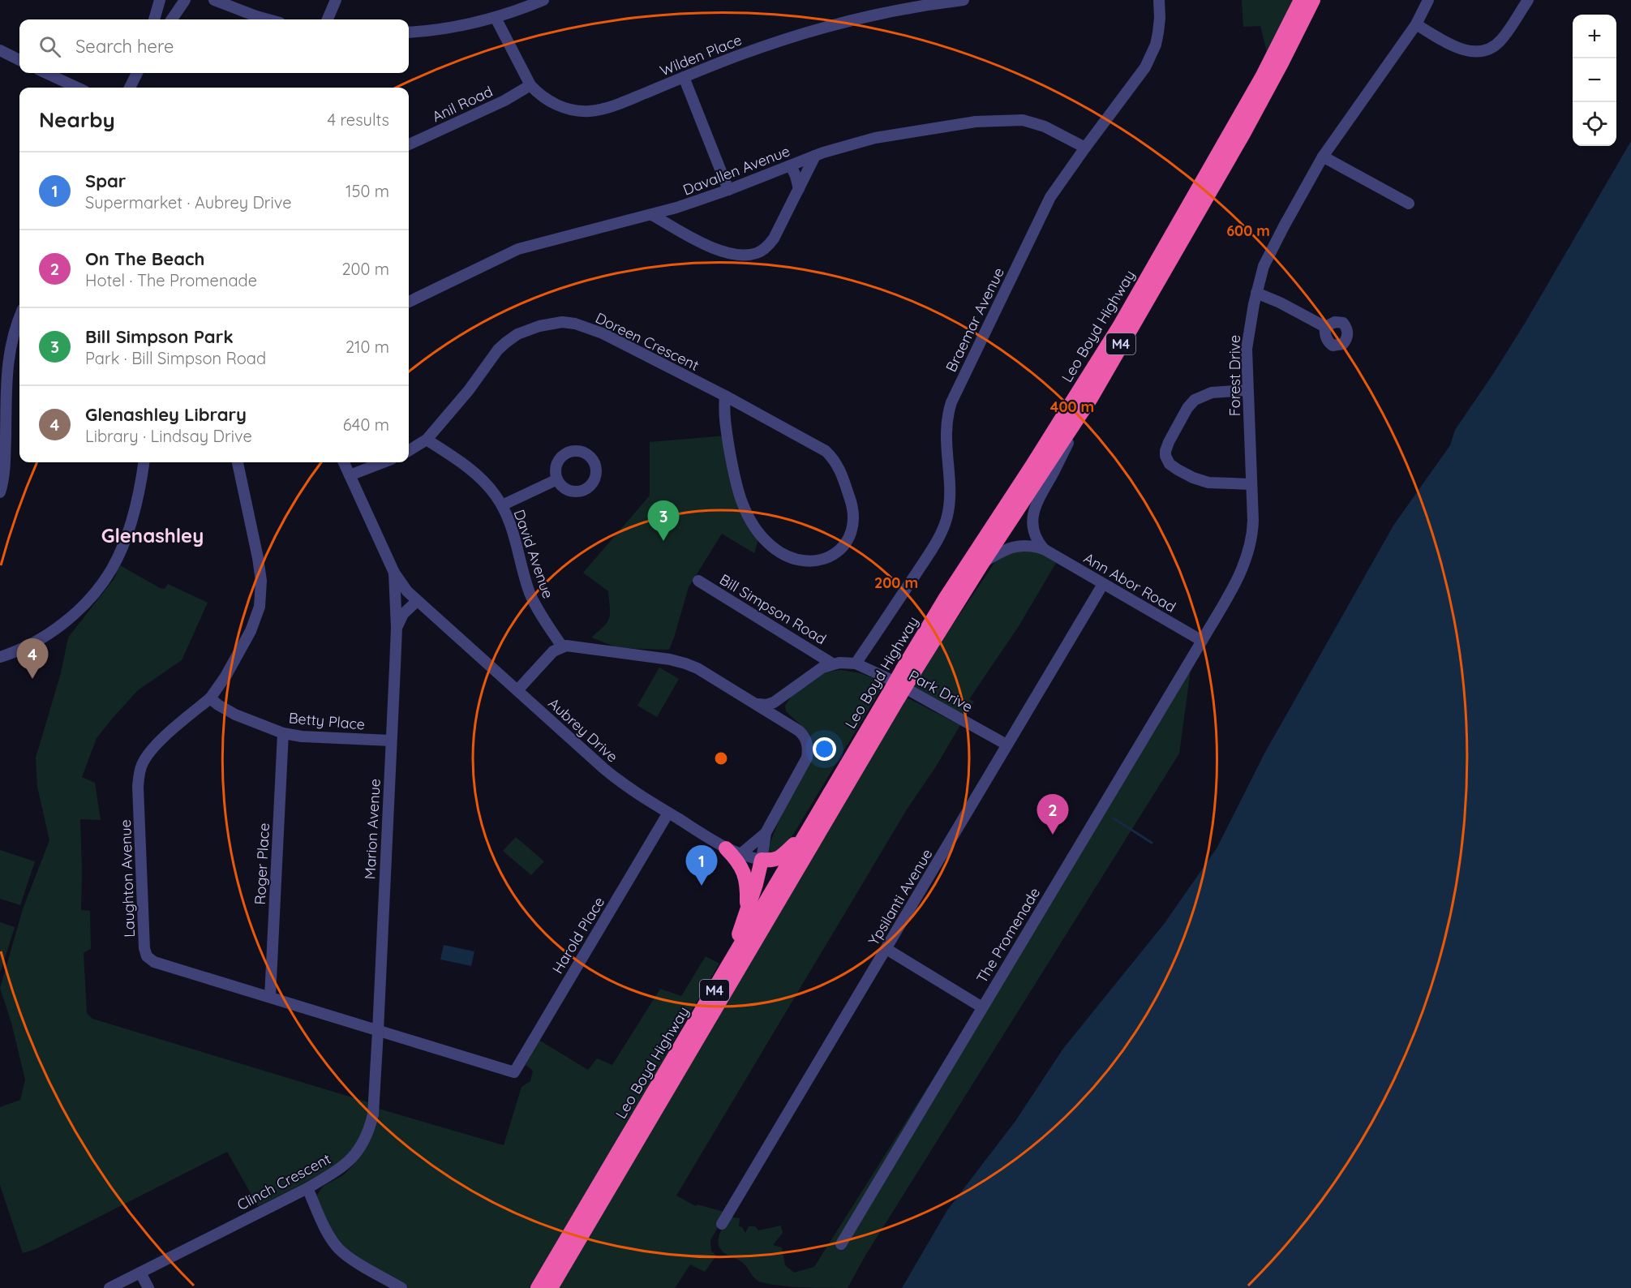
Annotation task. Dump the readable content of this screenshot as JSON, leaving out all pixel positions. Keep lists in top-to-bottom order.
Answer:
{
  "streets": {
    "highway": ["Leo Boyd Highway", "M4"],
    "street": [
      "Wilden Place",
      "Anil Road",
      "Davallen Avenue",
      "Braemar Avenue",
      "Doreen Crescent",
      "Forest Drive",
      "David Avenue",
      "Ann Abor Road",
      "Bill Simpson Road",
      "Park Drive",
      "Betty Place",
      "Aubrey Drive",
      "Marion Avenue",
      "Roger Place",
      "Laughton Avenue",
      "Ypsilanti Avenue",
      "Harold Place",
      "The Promenade",
      "Clinch Crescent"
    ]
  },
  "crossings": [
    ["Wilden Place", "Anil Road"],
    ["Davallen Avenue", "Braemar Avenue"],
    ["Braemar Avenue", "Park Drive"],
    ["Leo Boyd Highway", "Ann Abor Road"],
    ["Doreen Crescent", "David Avenue"],
    ["Forest Drive", "Ann Abor Road"],
    ["Forest Drive", "The Promenade"],
    ["Ann Abor Road", "Ypsilanti Avenue"],
    ["Ann Abor Road", "The Promenade"],
    ["Bill Simpson Road", "Park Drive"],
    ["Park Drive", "Ypsilanti Avenue"],
    ["Betty Place", "Marion Avenue"],
    ["Betty Place", "Roger Place"],
    ["Betty Place", "Laughton Avenue"],
    ["Aubrey Drive", "Marion Avenue"],
    ["Aubrey Drive", "Harold Place"],
    ["Marion Avenue", "Laughton Avenue"],
    ["Marion Avenue", "Clinch Crescent"],
    ["Roger Place", "Laughton Avenue"],
    ["Laughton Avenue", "Harold Place"],
    ["Laughton Avenue", "Clinch Crescent"]
  ],
  "districts": ["Glenashley"],
  "page": {
    "map_buttons": ["+", "−"],
    "search": "Search here",
    "heading": ["Nearby", "4 results"],
    "list": [
      {
        "mark": "1",
        "name": "Spar",
        "note": "Supermarket · Aubrey Drive",
        "value": "150 m"
      },
      {
        "mark": "2",
        "name": "On The Beach",
        "note": "Hotel · The Promenade",
        "value": "200 m"
      },
      {
        "mark": "3",
        "name": "Bill Simpson Park",
        "note": "Park · Bill Simpson Road",
        "value": "210 m"
      },
      {
        "mark": "4",
        "name": "Glenashley Library",
        "note": "Library · Lindsay Drive",
        "value": "640 m"
      }
    ],
    "pins": [
      "3",
      "4",
      "2",
      "1"
    ]
  },
  "rings": ["600 m", "400 m", "200 m"]
}
